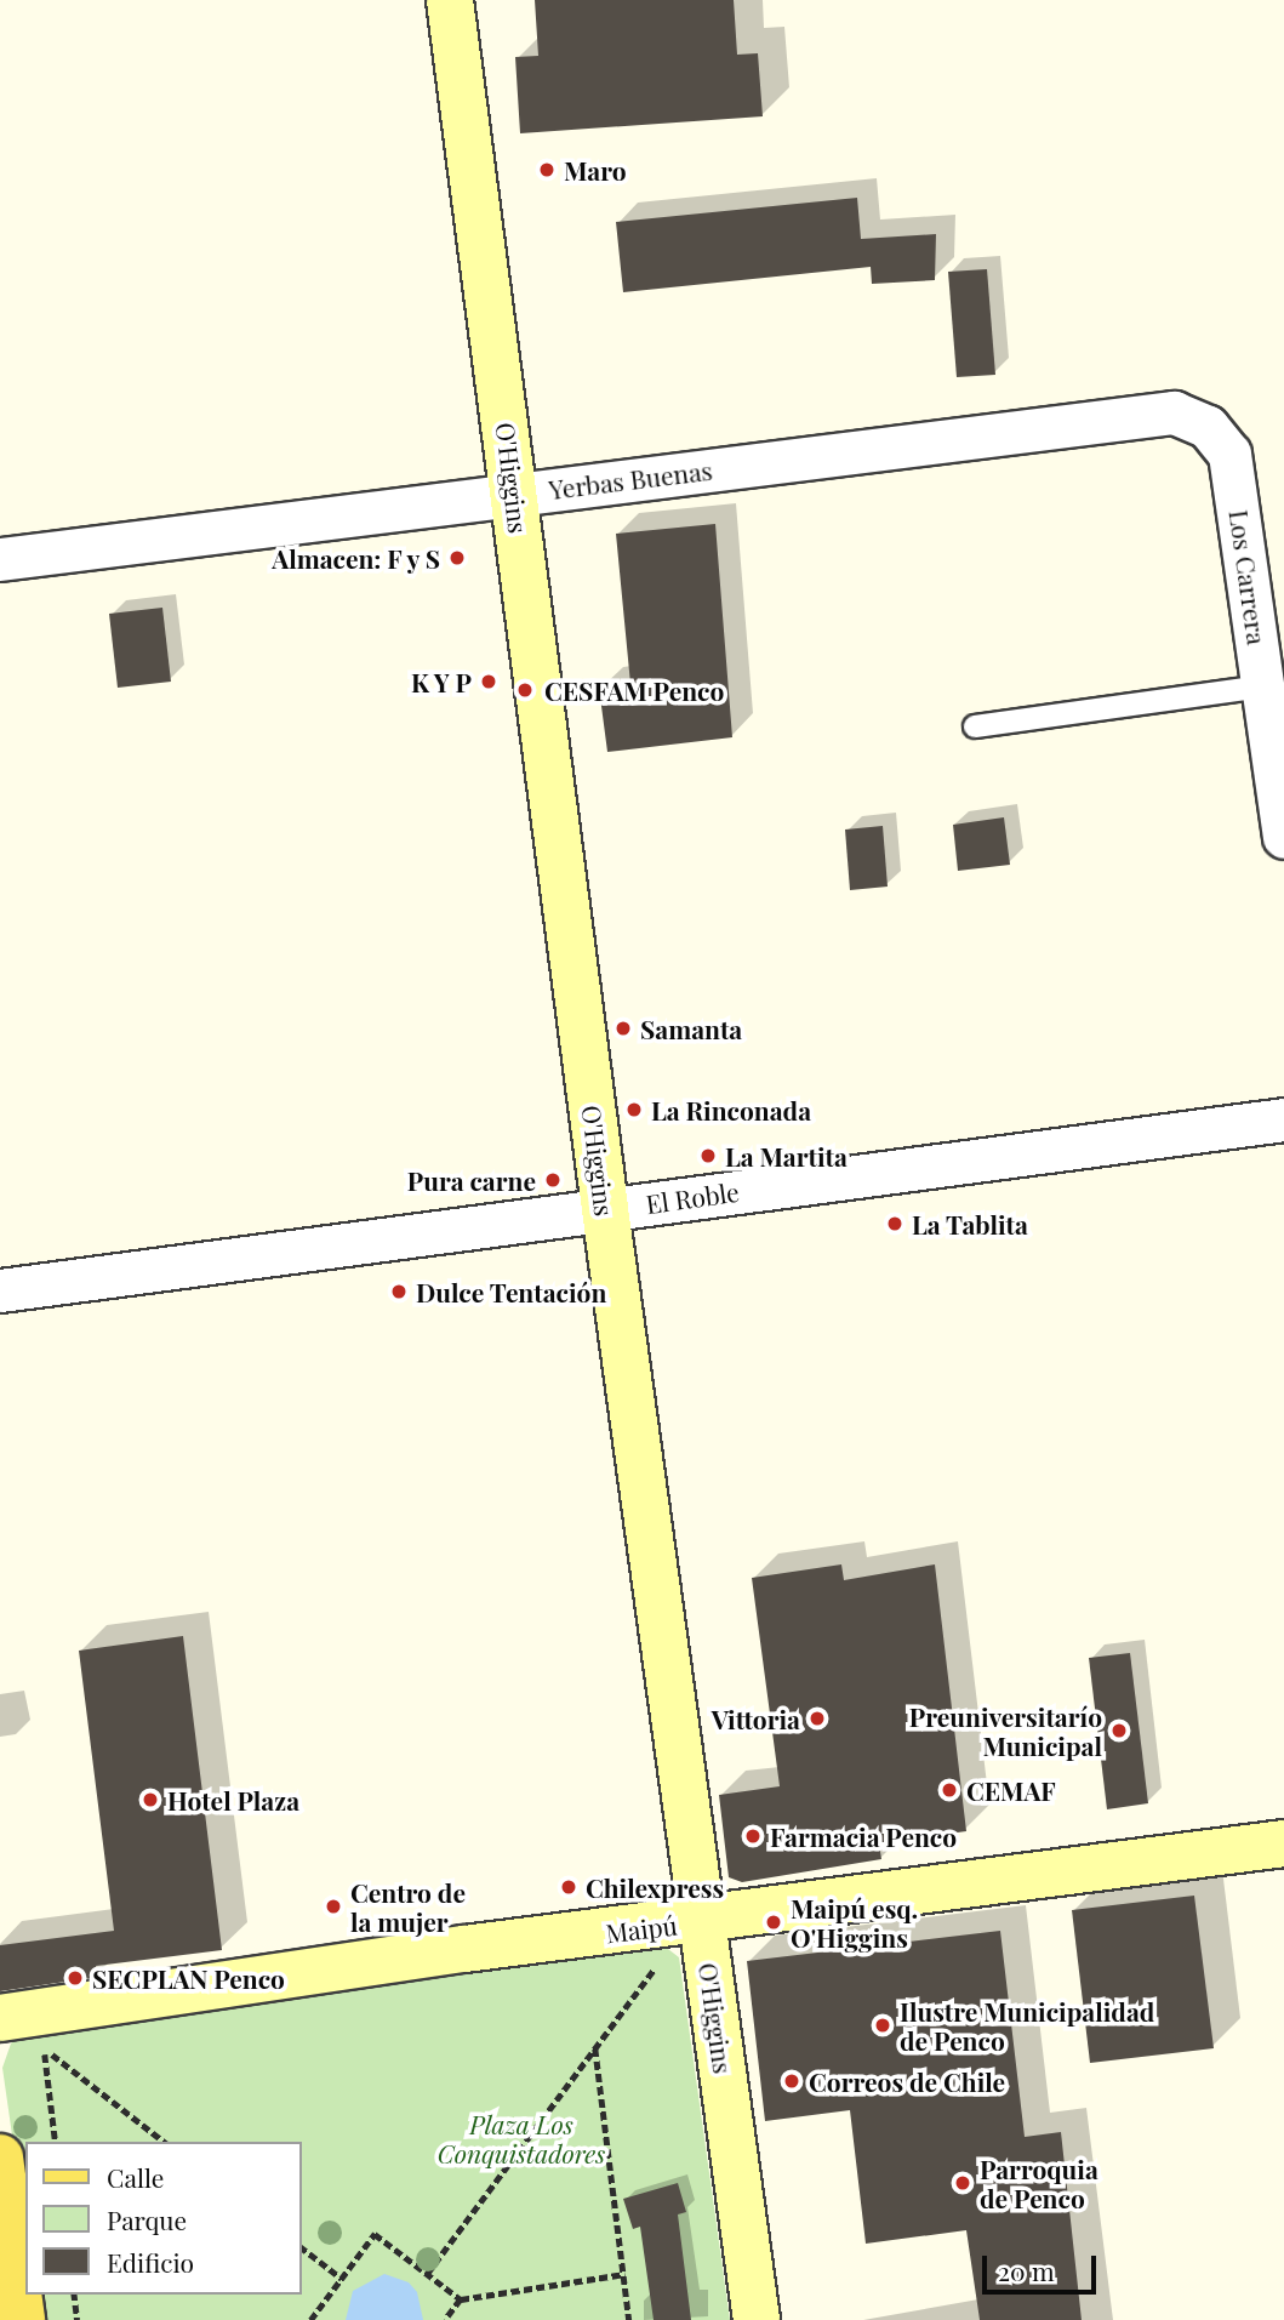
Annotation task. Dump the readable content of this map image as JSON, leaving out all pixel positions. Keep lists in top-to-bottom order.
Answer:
{
  "streets": {
    "street": [
      "O'Higgins",
      "Yerbas Buenas",
      "Los Carrera",
      "El Roble",
      "Maipú"
    ]
  },
  "crossings": [
    ["O'Higgins", "Yerbas Buenas"],
    ["O'Higgins", "El Roble"],
    ["O'Higgins", "Maipú"],
    ["Yerbas Buenas", "Los Carrera"]
  ],
  "parks": ["Plaza Los Conquistadores"],
  "places": [
    "Maro",
    "Almacen: F y S",
    "K Y P",
    "CESFAM Penco",
    "Samanta",
    "La Rinconada",
    "La Martita",
    "Pura carne",
    "La Tablita",
    "Dulce Tentación",
    "Vittoria",
    "Preuniversitarío Municipal",
    "CEMAF",
    "Hotel Plaza",
    "Farmacia Penco",
    "Chilexpress",
    "Centro de la mujer",
    "Maipú esq. O'Higgins",
    "SECPLAN Penco",
    "Ilustre Municipalidad de Penco",
    "Correos de Chile",
    "Parroquia de Penco"
  ],
  "legend": ["Calle", "Parque", "Edificio"],
  "scale_bar": "20 m"
}
